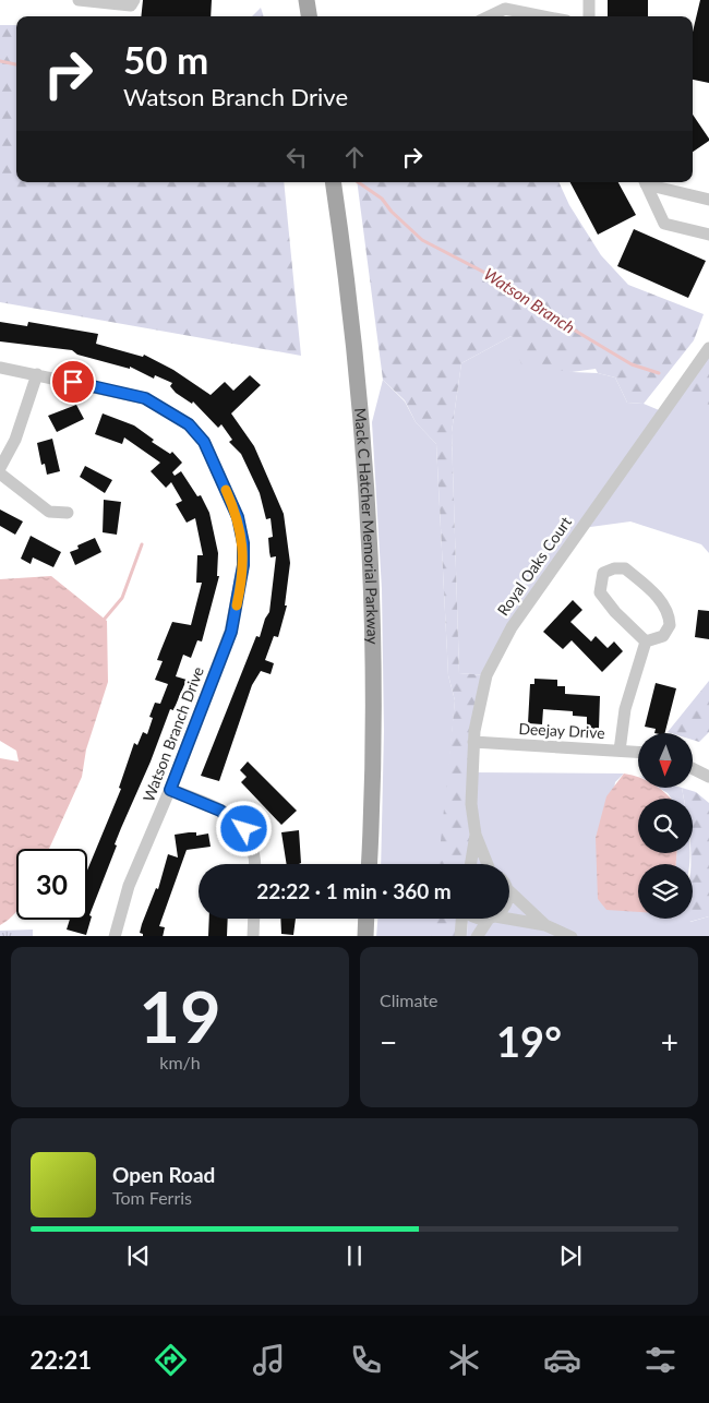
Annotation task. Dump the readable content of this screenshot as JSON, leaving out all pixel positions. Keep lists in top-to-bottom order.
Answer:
{
  "streets": {
    "main road": ["Mack C Hatcher Memorial Parkway"],
    "street": ["Royal Oaks Court", "Deejay Drive", "Watson Branch Drive"]
  },
  "crossings": [
    ["Royal Oaks Court", "Deejay Drive"]
  ],
  "water": ["Watson Branch"],
  "north": "bottom",
  "page": {
    "turn": ["50 m", "Watson Branch Drive"],
    "limit": "30",
    "trip": "22:22 · 1 min · 360 m",
    "tile": [
      ["19", "km/h"],
      "Climate"
    ],
    "heat": ["−", "19°", "+"],
    "song": ["Open Road", "Tom Ferris"],
    "tabs": "22:21"
  }
}
